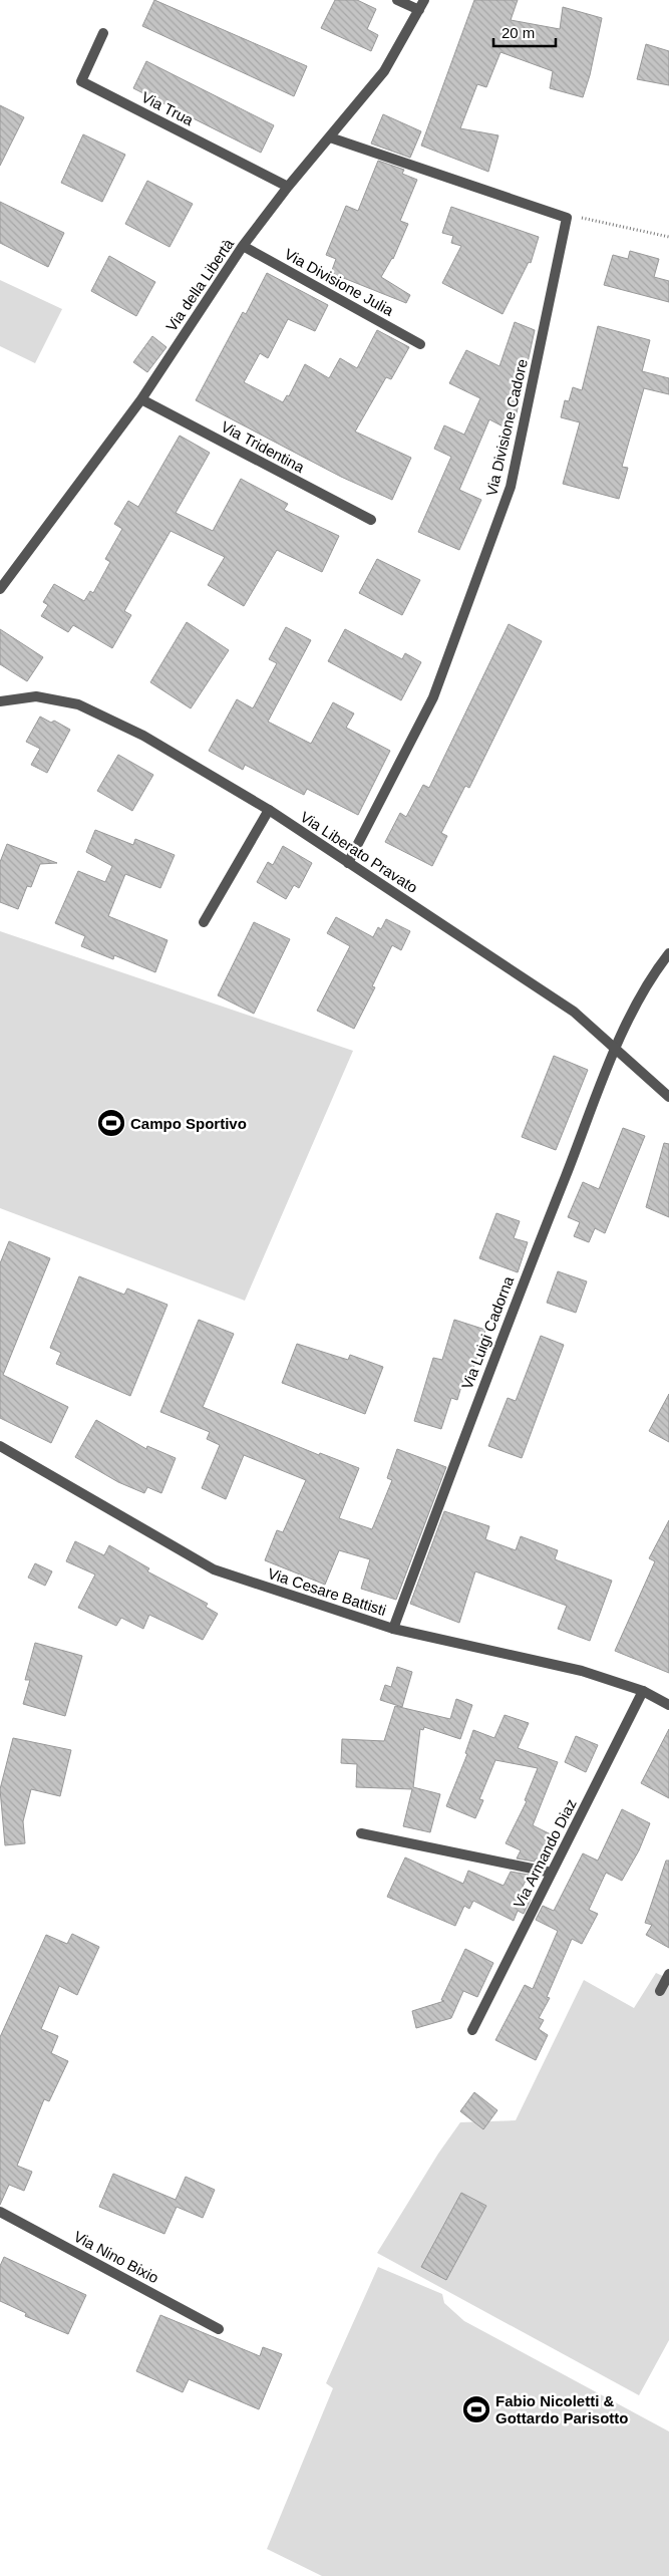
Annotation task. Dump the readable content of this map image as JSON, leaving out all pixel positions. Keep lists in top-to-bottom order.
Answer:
{
  "streets": {
    "street": [
      "Via Trua",
      "Via Divisione Julia",
      "Via della Libertà",
      "Via Divisione Cadore",
      "Via Tridentina",
      "Via Liberato Pravato",
      "Via Luigi Cadorna",
      "Via Cesare Battisti",
      "Via Armando Diaz",
      "Via Nino Bixio"
    ]
  },
  "crossings": [
    ["Via Trua", "Via della Libertà"],
    ["Via Divisione Julia", "Via della Libertà"],
    ["Via della Libertà", "Via Tridentina"],
    ["Via Divisione Cadore", "Via Liberato Pravato"],
    ["Via Liberato Pravato", "Via Luigi Cadorna"],
    ["Via Luigi Cadorna", "Via Cesare Battisti"],
    ["Via Cesare Battisti", "Via Armando Diaz"]
  ],
  "places": {
    "sports": ["Campo Sportivo", "Fabio Nicoletti & Gottardo Parisotto"]
  },
  "scale_bar": "20 m"
}
